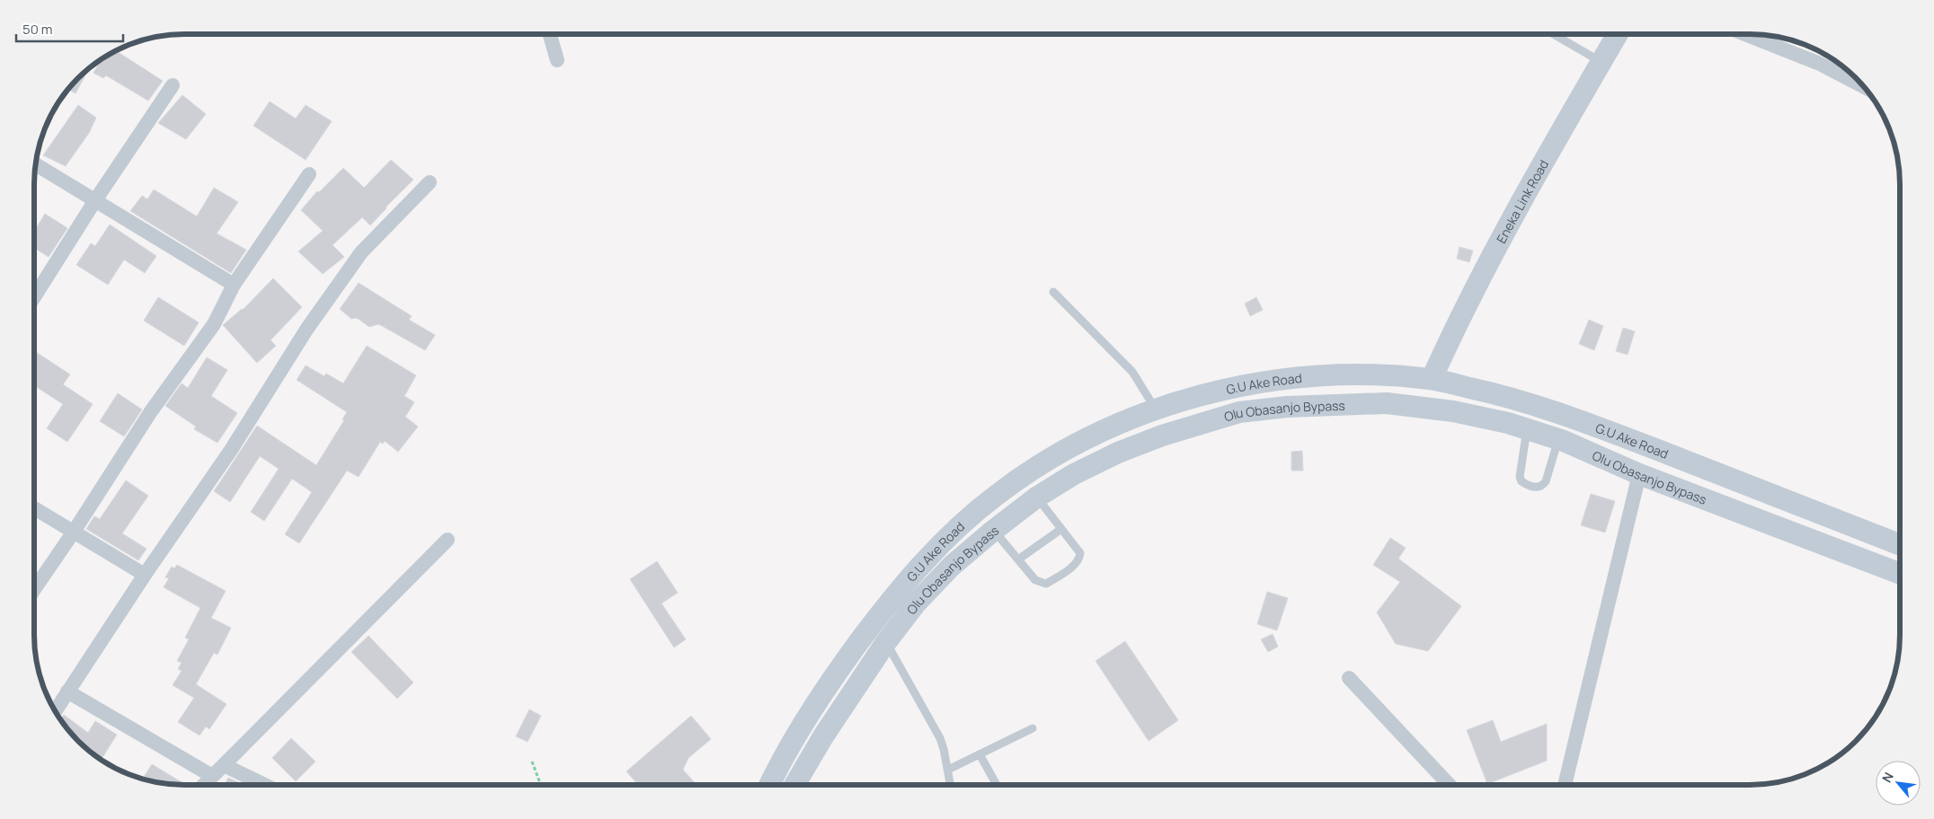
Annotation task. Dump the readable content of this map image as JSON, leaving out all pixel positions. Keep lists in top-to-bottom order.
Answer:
{
  "streets": {
    "main road": ["Eneka Link Road", "G.U Ake Road", "Olu Obasanjo Bypass"]
  },
  "crossings": [
    ["Eneka Link Road", "G.U Ake Road"]
  ],
  "scale_bar": "50 m",
  "north": "top left"
}
